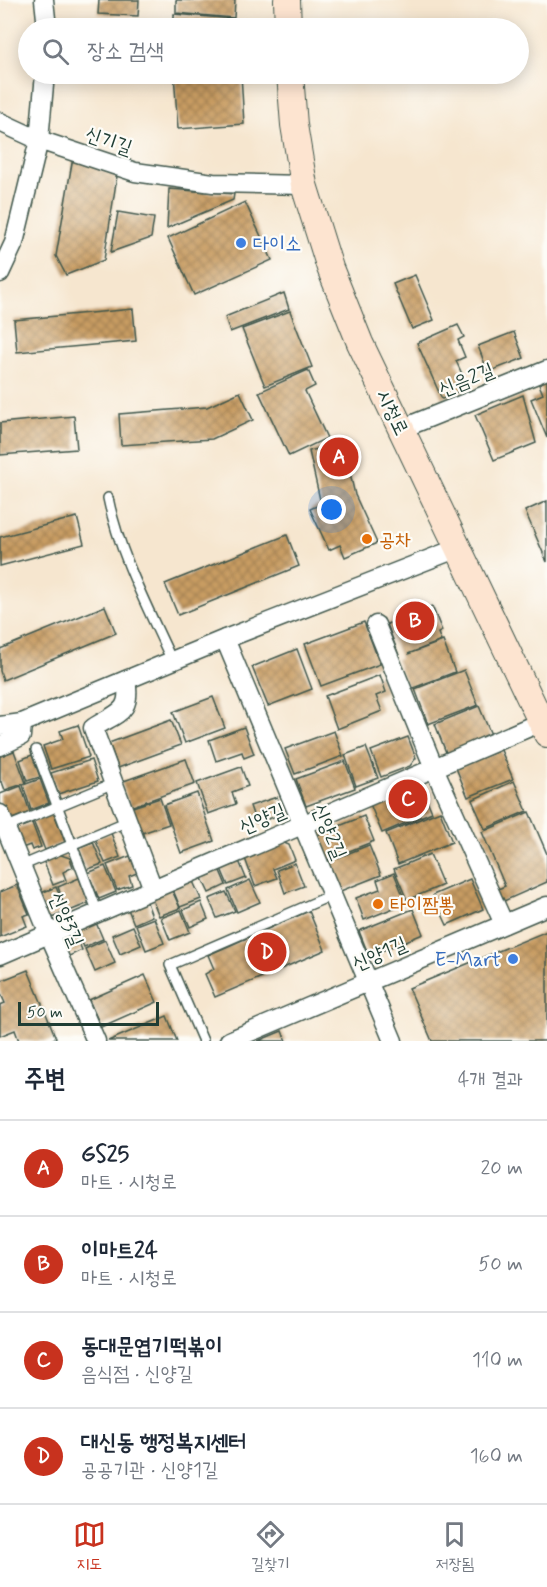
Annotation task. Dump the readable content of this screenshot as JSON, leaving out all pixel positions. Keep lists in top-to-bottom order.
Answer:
{
  "streets": {
    "street": [
      "신기길",
      "신음2길",
      "시청로",
      "신양길",
      "신양2길",
      "신양3길",
      "신양1길"
    ]
  },
  "crossings": [
    ["신기길", "시청로"],
    ["신음2길", "시청로"],
    ["시청로", "신양길"],
    ["신양길", "신양2길"],
    ["신양길", "신양3길"],
    ["신양2길", "신양1길"]
  ],
  "places": [
    "다이소",
    "공차",
    "타이짬뽕",
    "E-Mart"
  ],
  "scale_bar": "50 m",
  "page": {
    "search": "장소 검색",
    "pins": [
      "A",
      "B",
      "C",
      "D"
    ],
    "scale": "50 m",
    "heading": ["주변", "4개 결과"],
    "list": [
      {
        "mark": "A",
        "name": "GS25",
        "note": "마트 · 시청로",
        "value": "20 m"
      },
      {
        "mark": "B",
        "name": "이마트24",
        "note": "마트 · 시청로",
        "value": "50 m"
      },
      {
        "mark": "C",
        "name": "동대문엽기떡볶이",
        "note": "음식점 · 신양길",
        "value": "110 m"
      },
      {
        "mark": "D",
        "name": "대신동 행정복지센터",
        "note": "공공기관 · 신양1길",
        "value": "160 m"
      }
    ],
    "nav": ["지도", "길찾기", "저장됨"]
  }
}
